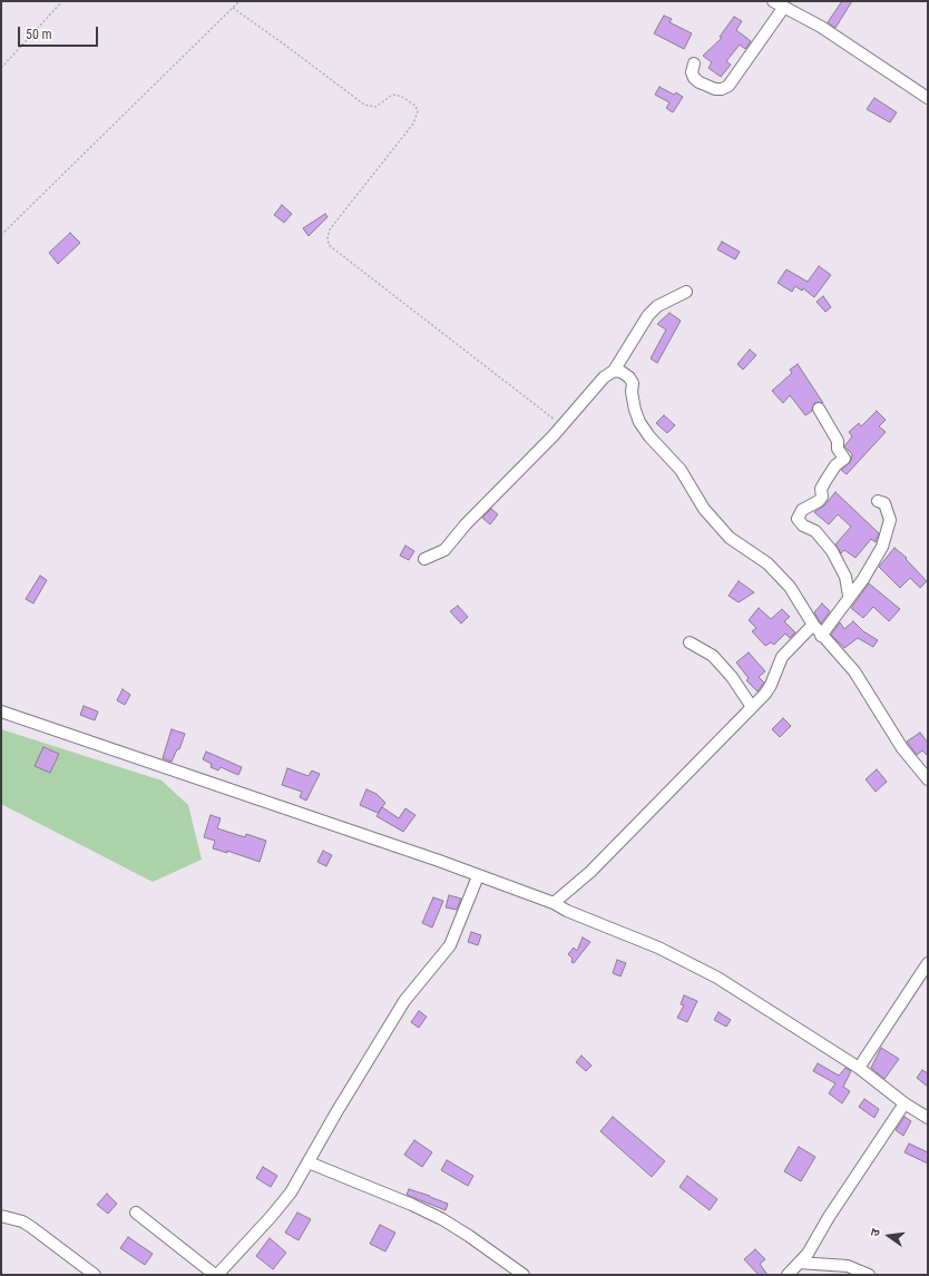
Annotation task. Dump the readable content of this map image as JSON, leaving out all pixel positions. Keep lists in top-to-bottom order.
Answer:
{
  "scale_bar": "50 m",
  "north": "left"
}
